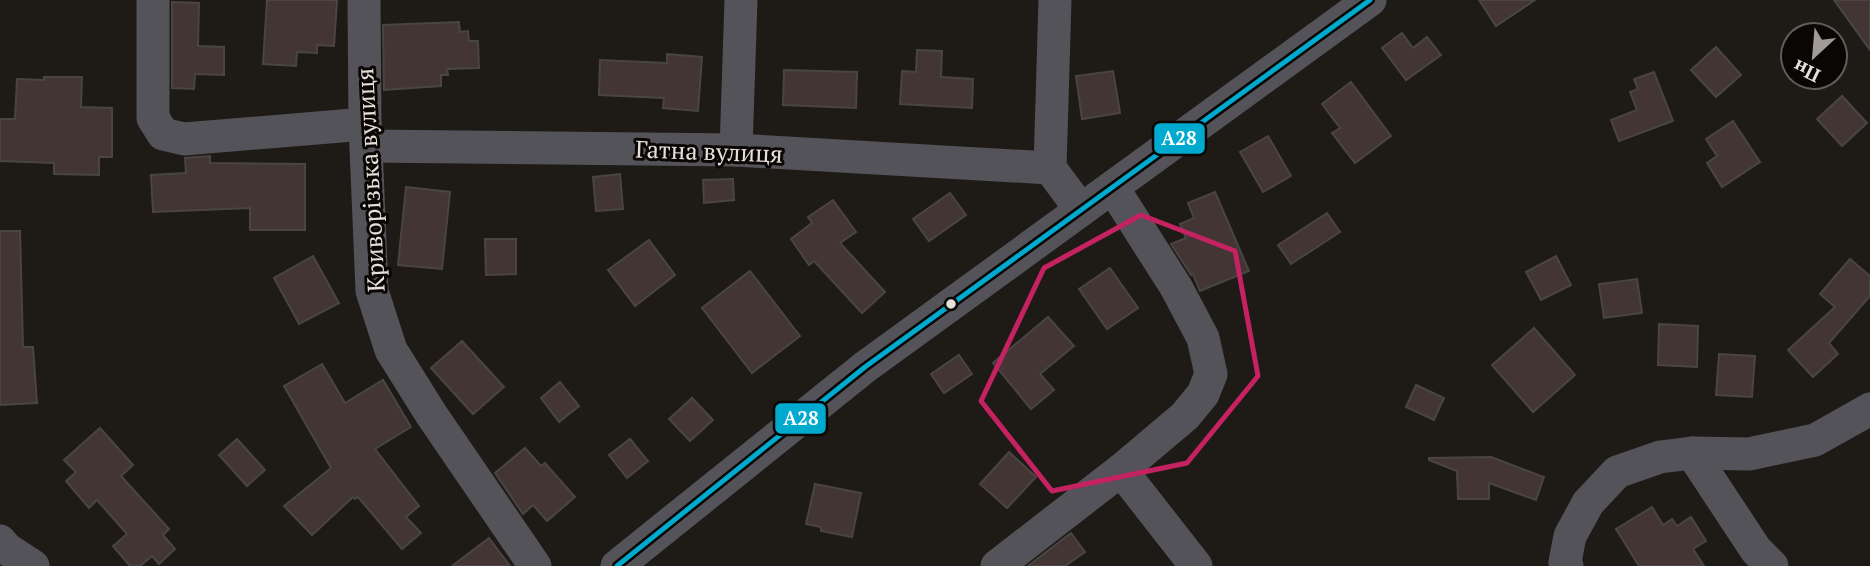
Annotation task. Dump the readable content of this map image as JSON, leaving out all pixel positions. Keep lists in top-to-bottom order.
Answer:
{
  "streets": {
    "street": ["Гатна вулиця", "Криворізька вулиця"]
  },
  "crossings": [
    ["Гатна вулиця", "Криворізька вулиця"]
  ],
  "lines": ["transit line А28"],
  "north": "bottom left"
}
